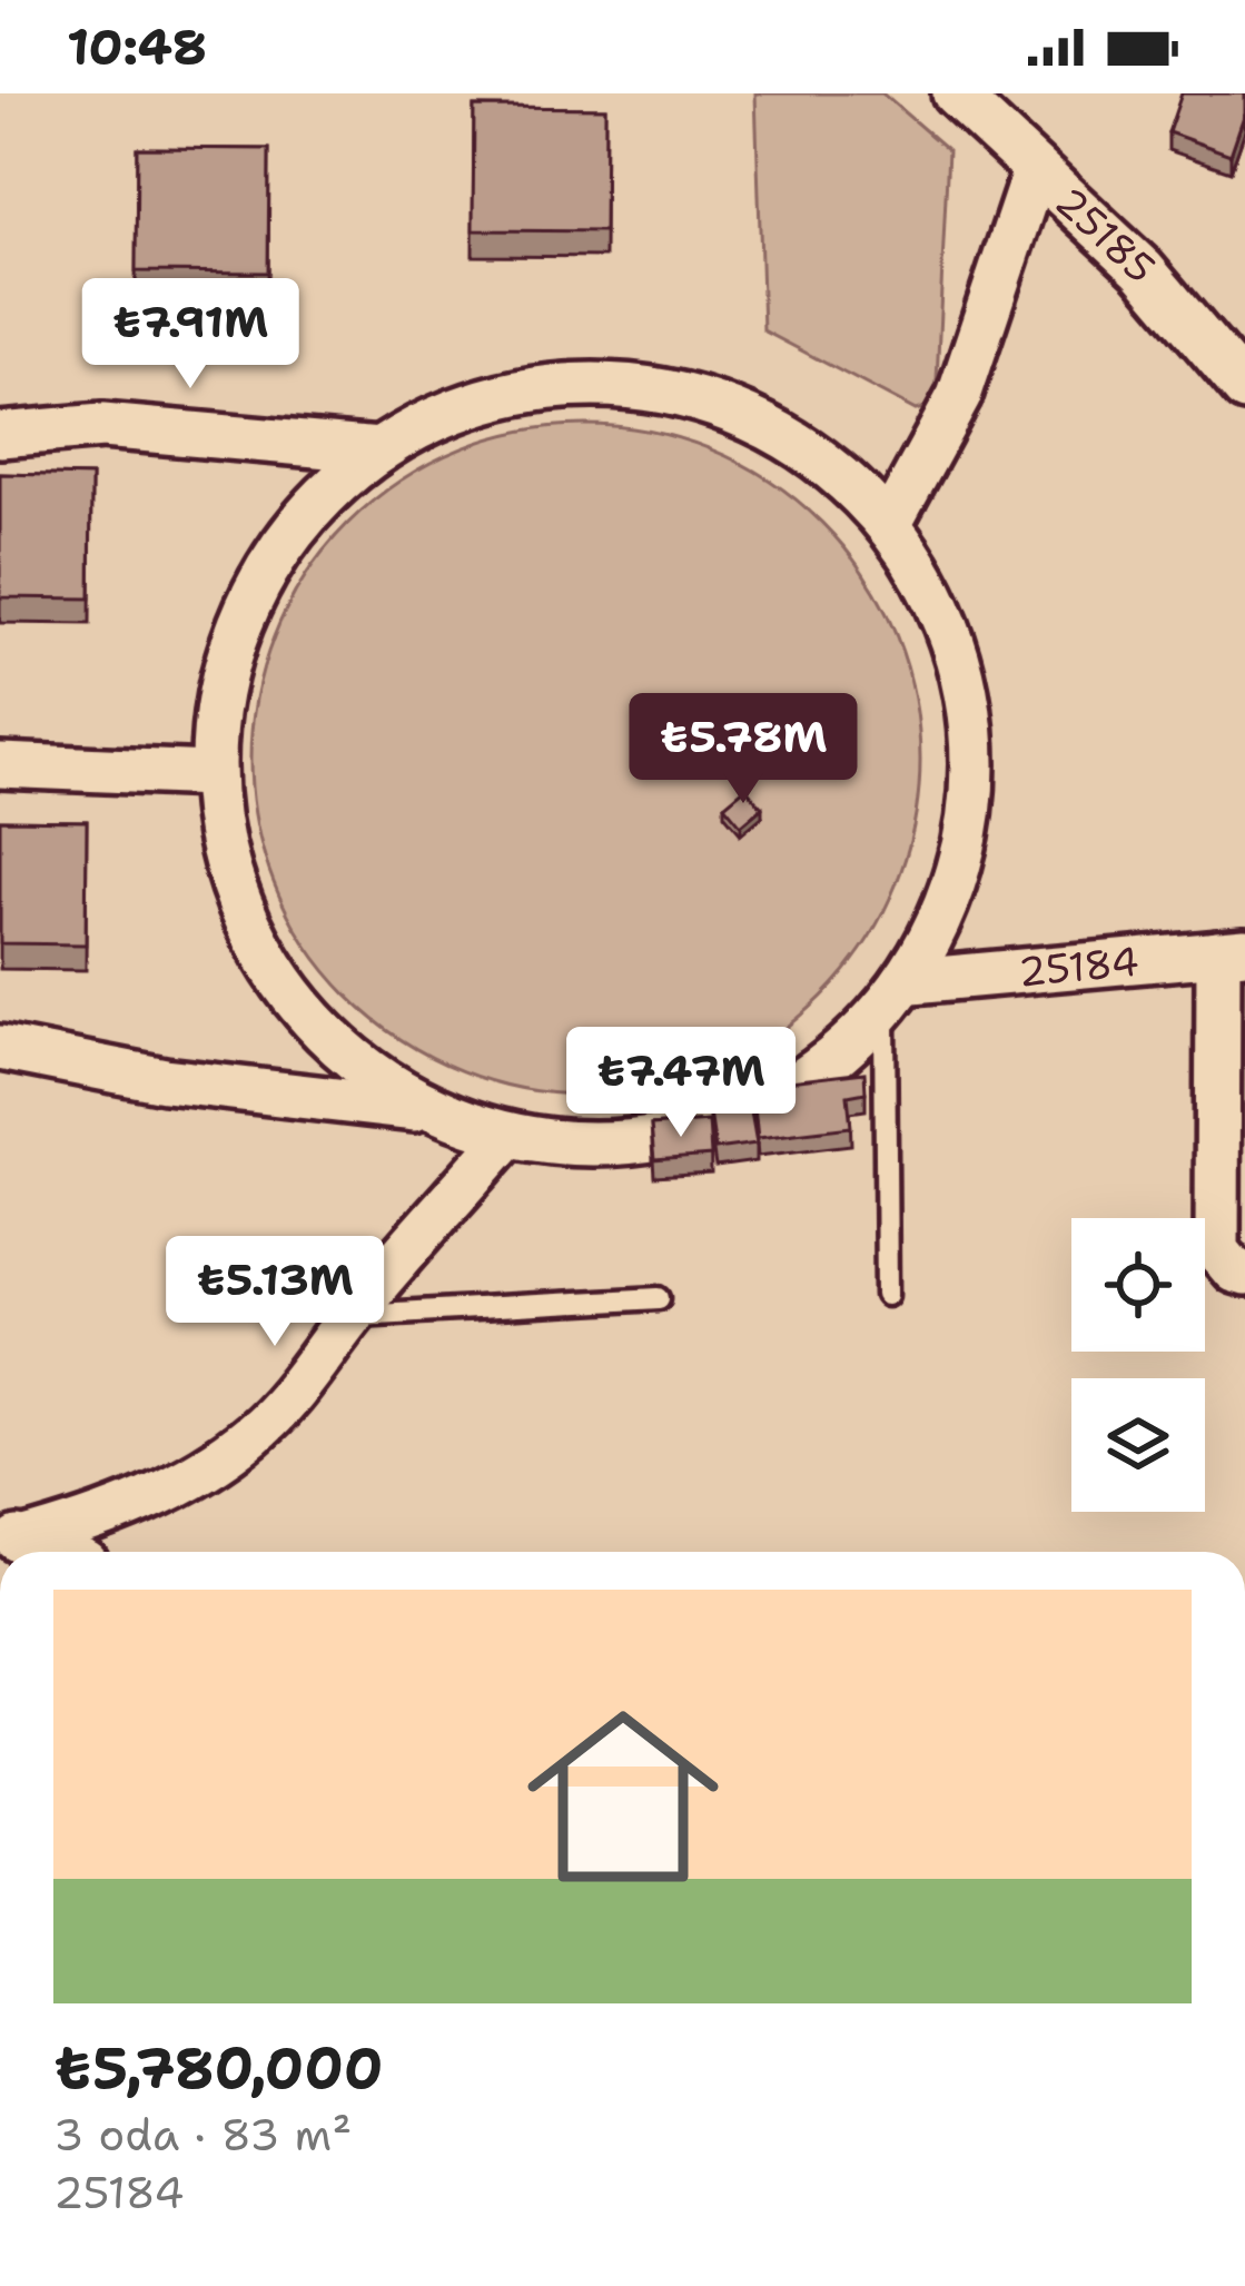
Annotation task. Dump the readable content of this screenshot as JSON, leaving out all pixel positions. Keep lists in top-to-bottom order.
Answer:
{
  "streets": {
    "street": ["25185", "25184"]
  },
  "page": {
    "status": "10:48",
    "price": [
      "₺7.91M",
      "₺5.78M",
      "₺7.47M",
      "₺5.13M"
    ],
    "list": [
      {
        "name": "₺5,780,000",
        "note": "3 oda · 83 m² · 25184"
      }
    ]
  }
}
